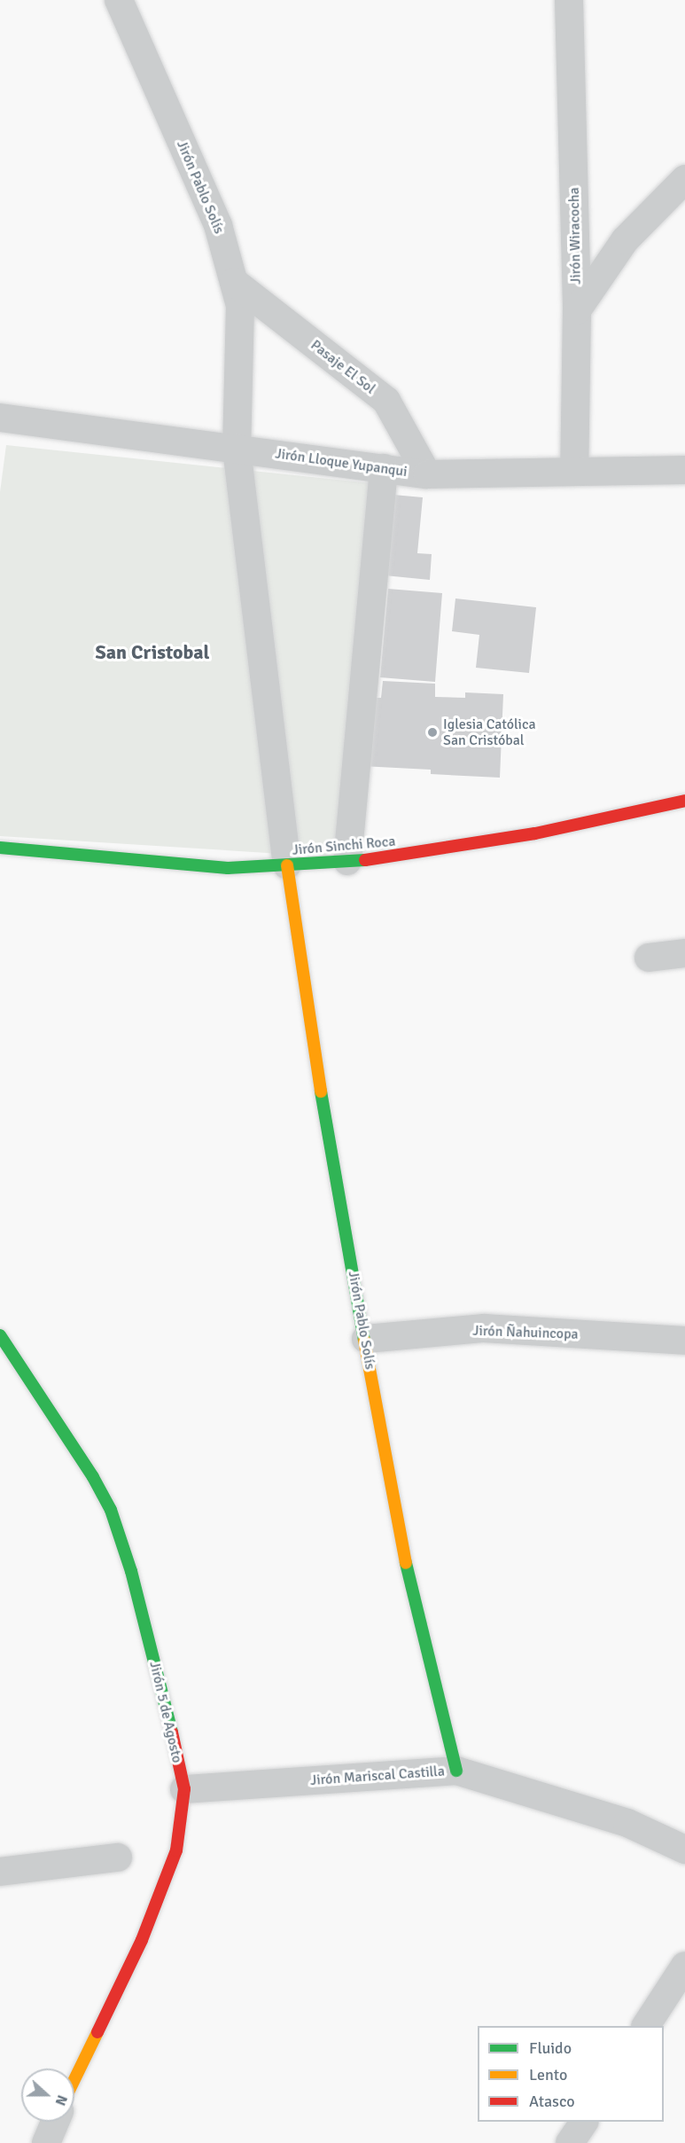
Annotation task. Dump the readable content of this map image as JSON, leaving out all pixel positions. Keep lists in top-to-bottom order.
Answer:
{
  "streets": {
    "street": [
      "Jirón Pablo Solís",
      "Jirón Wiracocha",
      "Pasaje El Sol",
      "Jirón Lloque Yupanqui",
      "Jirón Sinchi Roca",
      "Jirón Ñahuincopa",
      "Jirón 5 de Agosto",
      "Jirón Mariscal Castilla"
    ]
  },
  "crossings": [
    ["Jirón Pablo Solís", "Pasaje El Sol"],
    ["Jirón Pablo Solís", "Jirón Lloque Yupanqui"],
    ["Jirón Pablo Solís", "Jirón Sinchi Roca"],
    ["Jirón Pablo Solís", "Jirón Ñahuincopa"],
    ["Jirón Pablo Solís", "Jirón Mariscal Castilla"],
    ["Jirón Wiracocha", "Jirón Lloque Yupanqui"],
    ["Pasaje El Sol", "Jirón Lloque Yupanqui"],
    ["Jirón 5 de Agosto", "Jirón Mariscal Castilla"]
  ],
  "districts": ["San Cristobal"],
  "places": ["Iglesia Católica San Cristóbal"],
  "legend": ["Fluido", "Lento", "Atasco"],
  "north": "right"
}
